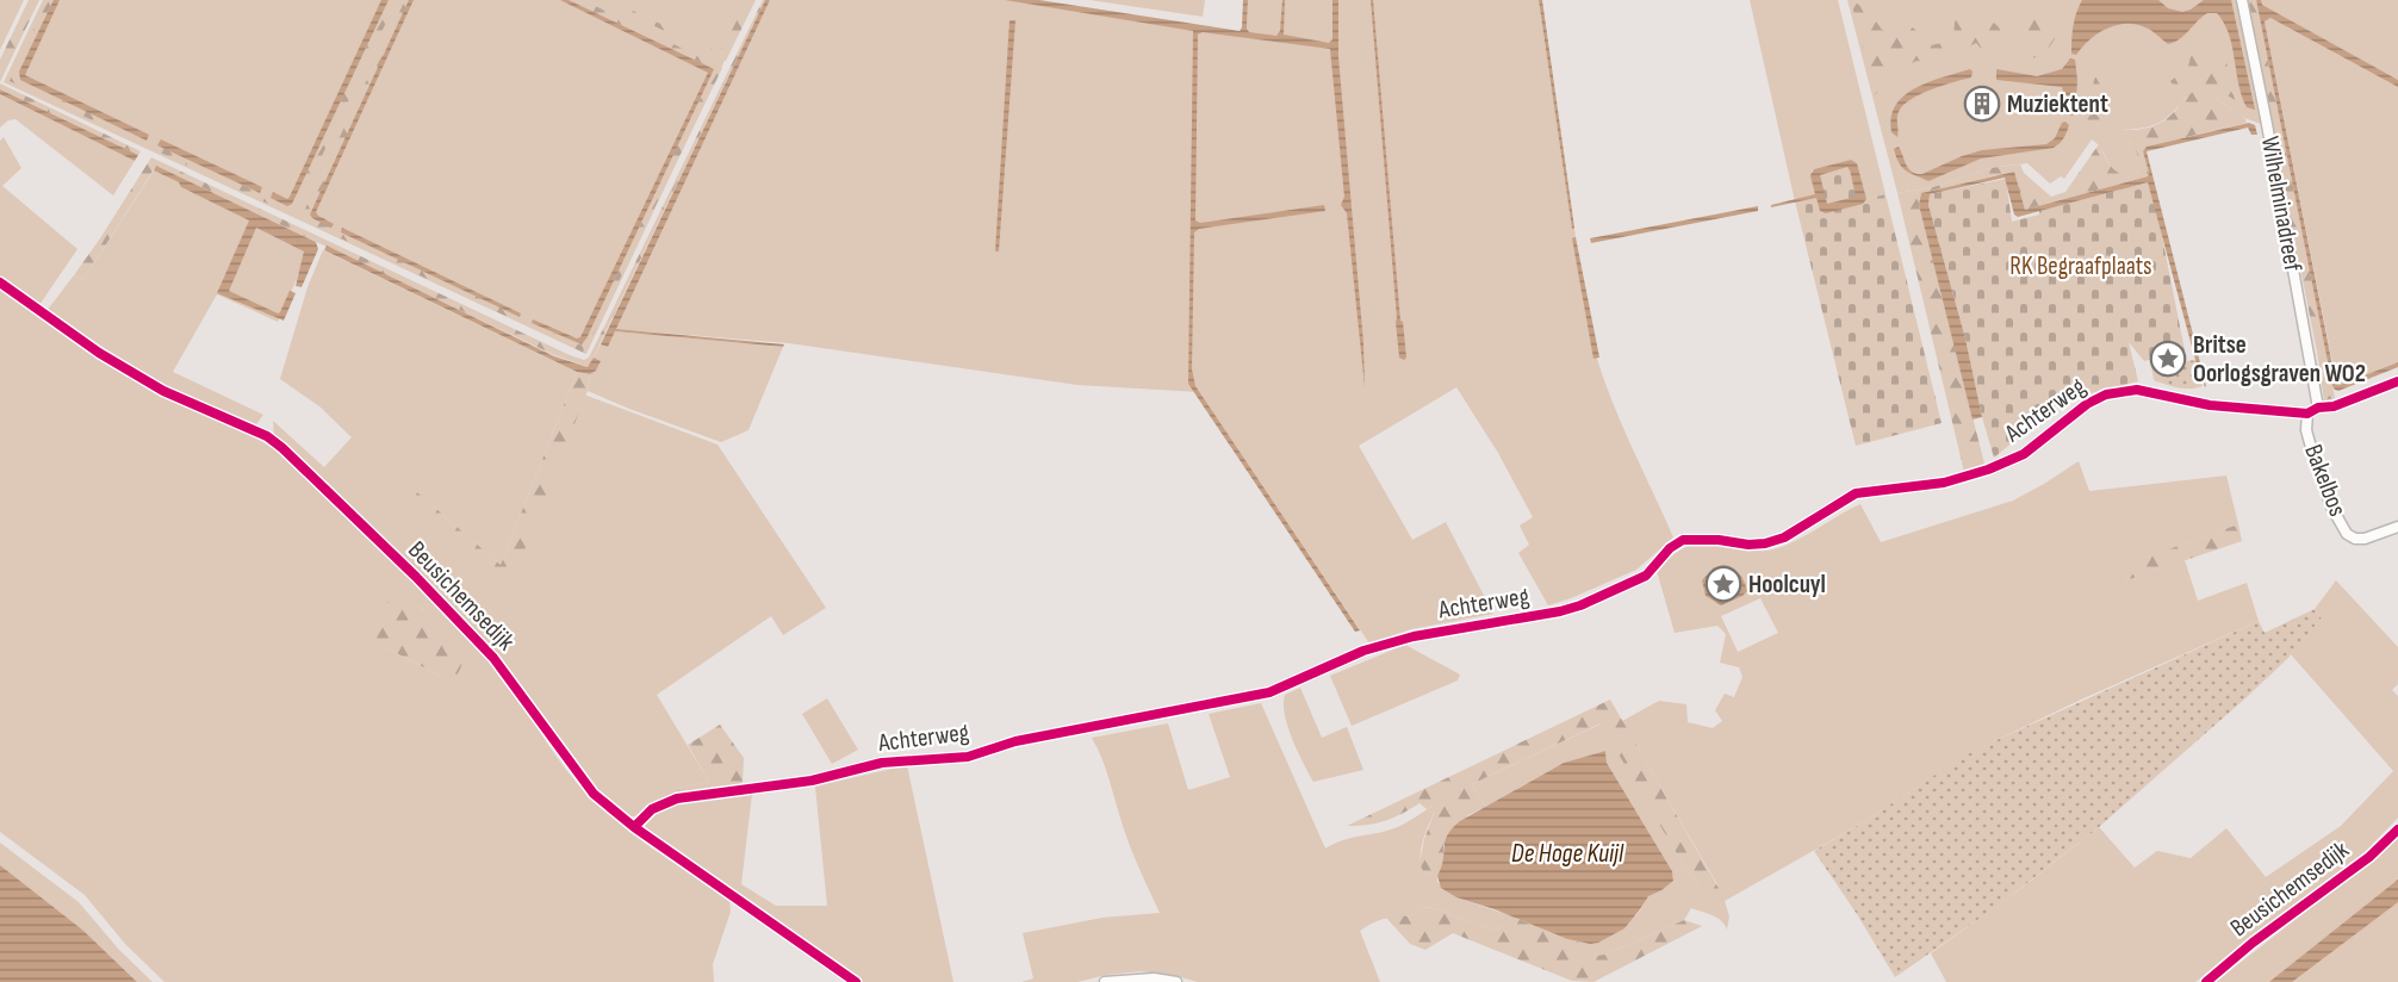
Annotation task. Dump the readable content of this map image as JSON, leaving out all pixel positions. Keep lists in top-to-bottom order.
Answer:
{
  "streets": {
    "street": [
      "Wilhelminadreef",
      "Achterweg",
      "Bakelbos",
      "Beusichemsedijk"
    ]
  },
  "crossings": [
    ["Achterweg", "Bakelbos"],
    ["Achterweg", "Beusichemsedijk"]
  ],
  "water": ["De Hoge Kuijl"],
  "parks": ["RK Begraafplaats"],
  "places": {
    "building": ["Muziektent"],
    "place": ["Britse Oorlogsgraven WO2", "Hoolcuyl"]
  }
}
